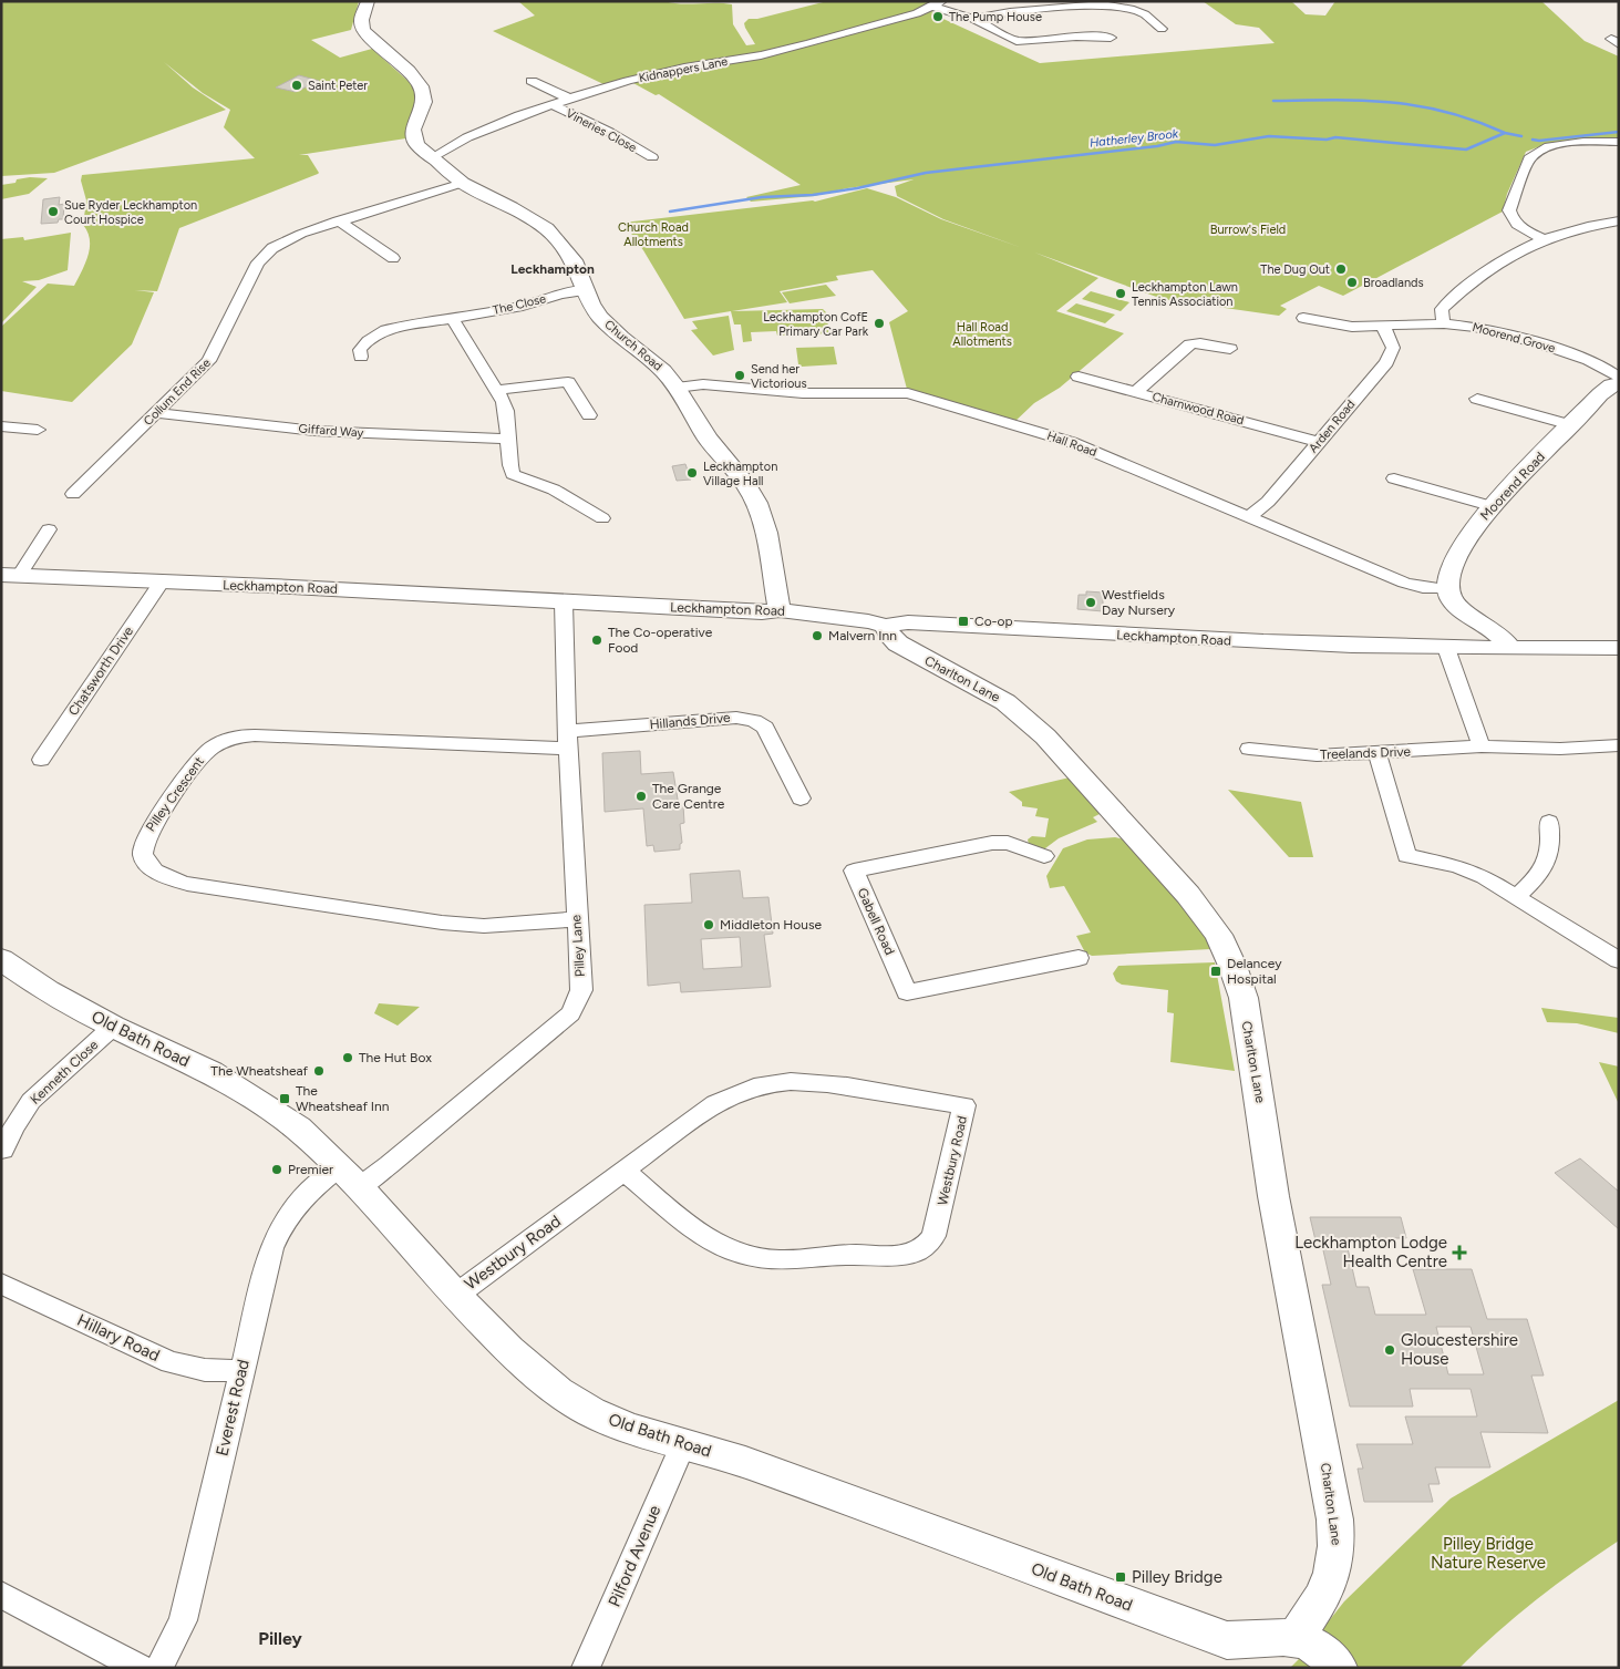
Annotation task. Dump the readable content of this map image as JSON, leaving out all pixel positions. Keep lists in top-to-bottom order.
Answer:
{
  "streets": {
    "street": [
      "Kidnappers Lane",
      "Vineries Close",
      "The Close",
      "Moorend Grove",
      "Church Road",
      "Collum End Rise",
      "Charnwood Road",
      "Arden Road",
      "Giffard Way",
      "Hall Road",
      "Moorend Road",
      "Leckhampton Road",
      "Chatsworth Drive",
      "Charlton Lane",
      "Hillands Drive",
      "Treelands Drive",
      "Pilley Crescent",
      "Gabell Road",
      "Pilley Lane",
      "Old Bath Road",
      "Kenneth Close",
      "Westbury Road",
      "Hillary Road",
      "Everest Road",
      "Pilford Avenue"
    ]
  },
  "crossings": [
    ["Kidnappers Lane", "Vineries Close"],
    ["Kidnappers Lane", "Church Road"],
    ["The Close", "Church Road"],
    ["Moorend Grove", "Arden Road"],
    ["Church Road", "Collum End Rise"],
    ["Church Road", "Hall Road"],
    ["Church Road", "Leckhampton Road"],
    ["Collum End Rise", "Giffard Way"],
    ["Charnwood Road", "Arden Road"],
    ["Arden Road", "Hall Road"],
    ["Hall Road", "Moorend Road"],
    ["Leckhampton Road", "Chatsworth Drive"],
    ["Leckhampton Road", "Charlton Lane"],
    ["Leckhampton Road", "Pilley Lane"],
    ["Charlton Lane", "Old Bath Road"],
    ["Hillands Drive", "Pilley Crescent"],
    ["Hillands Drive", "Pilley Lane"],
    ["Pilley Crescent", "Pilley Lane"],
    ["Pilley Lane", "Old Bath Road"],
    ["Pilley Lane", "Everest Road"],
    ["Old Bath Road", "Kenneth Close"],
    ["Old Bath Road", "Westbury Road"],
    ["Old Bath Road", "Everest Road"],
    ["Old Bath Road", "Pilford Avenue"],
    ["Hillary Road", "Everest Road"]
  ],
  "districts": ["Leckhampton", "Pilley"],
  "water": ["Hatherley Brook"],
  "parks": [
    "Church Road Allotments",
    "Burrow's Field",
    "Hall Road Allotments",
    "Pilley Bridge Nature Reserve"
  ],
  "places": {
    "other": [
      "The Pump House",
      "Saint Peter",
      "Sue Ryder Leckhampton Court Hospice",
      "The Dug Out",
      "Broadlands",
      "Leckhampton Lawn Tennis Association",
      "Leckhampton CofE Primary Car Park",
      "Send her Victorious",
      "Leckhampton Village Hall",
      "Westfields Day Nursery",
      "Malvern Inn",
      "The Co-operative Food",
      "The Grange Care Centre",
      "Middleton House",
      "The Hut Box",
      "The Wheatsheaf",
      "Premier",
      "Gloucestershire House"
    ],
    "transit": [
      "Co-op",
      "Delancey Hospital",
      "The Wheatsheaf Inn",
      "Pilley Bridge"
    ],
    "health": ["Leckhampton Lodge Health Centre"]
  }
}
